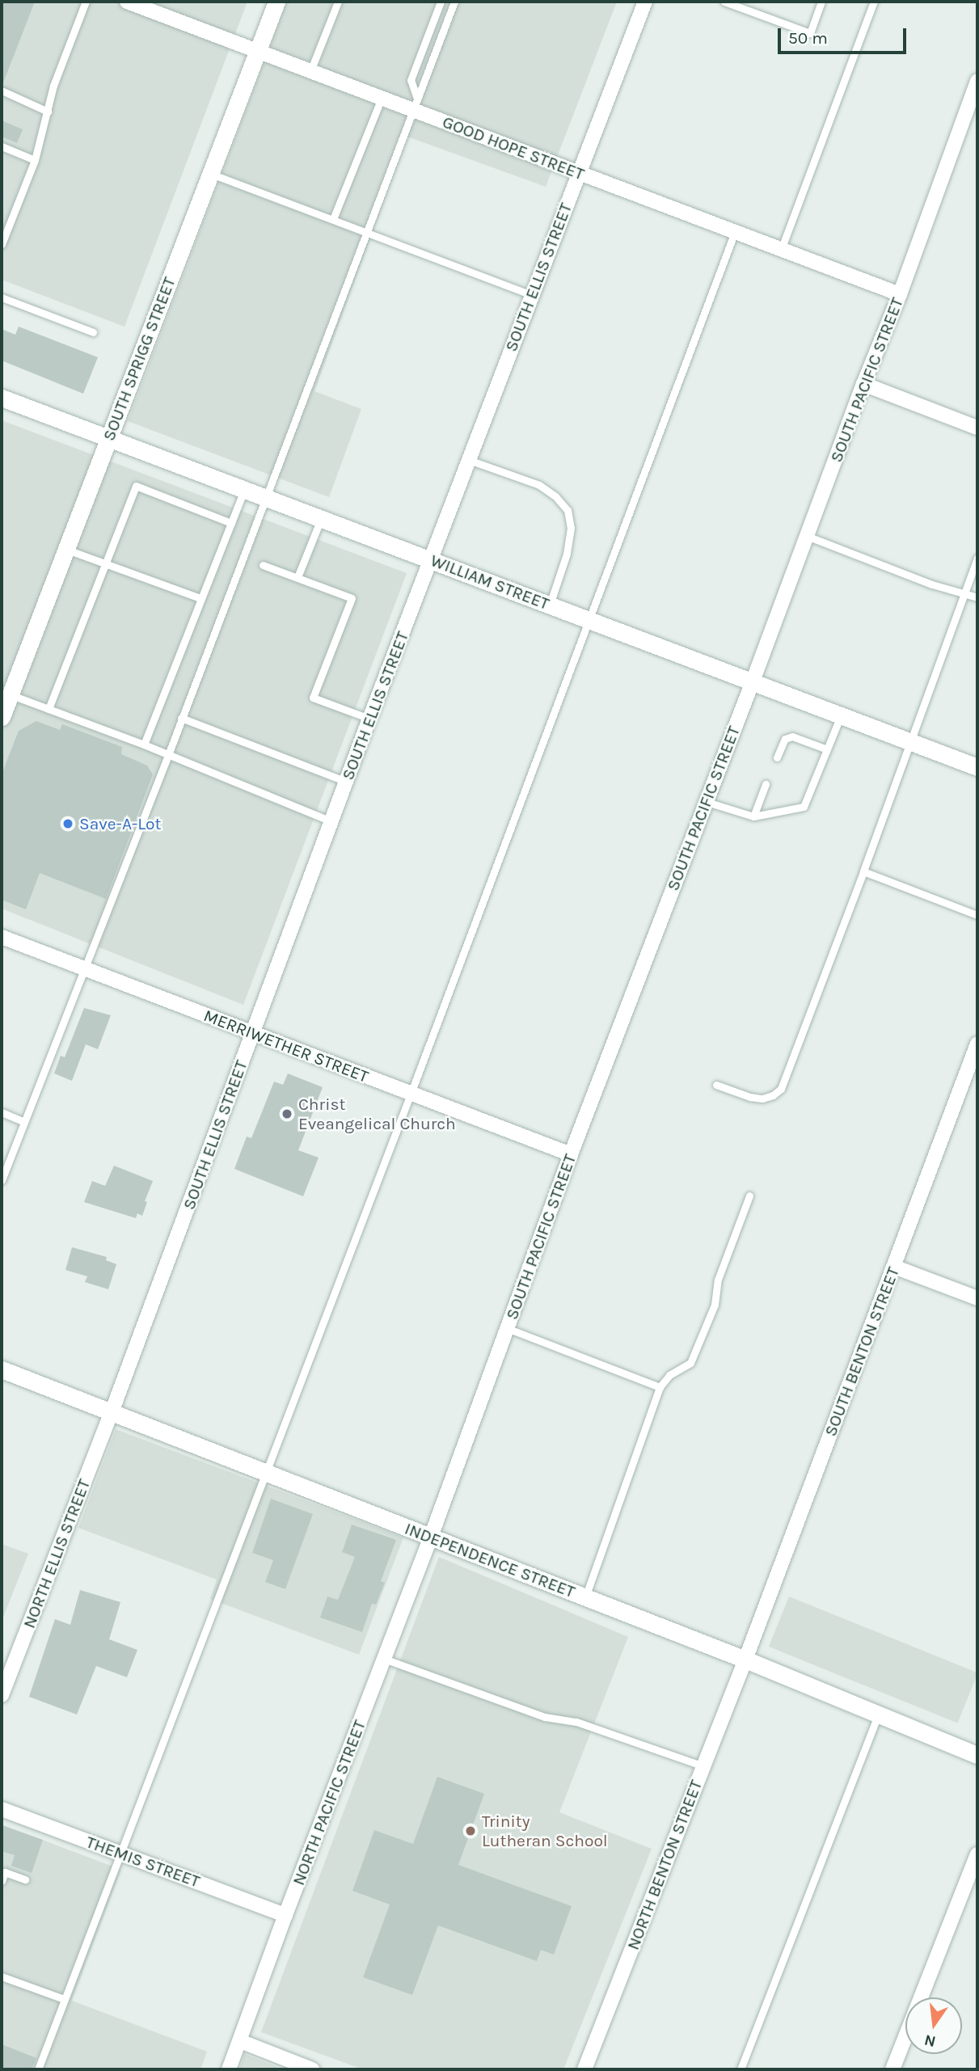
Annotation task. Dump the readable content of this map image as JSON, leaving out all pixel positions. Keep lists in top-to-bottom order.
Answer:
{
  "streets": {
    "main road": ["SOUTH SPRIGG STREET", "WILLIAM STREET", "INDEPENDENCE STREET"],
    "street": [
      "GOOD HOPE STREET",
      "SOUTH ELLIS STREET",
      "SOUTH PACIFIC STREET",
      "MERRIWETHER STREET",
      "SOUTH BENTON STREET",
      "NORTH ELLIS STREET",
      "NORTH PACIFIC STREET",
      "THEMIS STREET",
      "NORTH BENTON STREET"
    ]
  },
  "crossings": [
    ["GOOD HOPE STREET", "SOUTH ELLIS STREET"],
    ["GOOD HOPE STREET", "SOUTH SPRIGG STREET"],
    ["GOOD HOPE STREET", "SOUTH PACIFIC STREET"],
    ["SOUTH ELLIS STREET", "WILLIAM STREET"],
    ["SOUTH ELLIS STREET", "MERRIWETHER STREET"],
    ["SOUTH ELLIS STREET", "NORTH ELLIS STREET"],
    ["SOUTH ELLIS STREET", "INDEPENDENCE STREET"],
    ["SOUTH SPRIGG STREET", "WILLIAM STREET"],
    ["SOUTH PACIFIC STREET", "WILLIAM STREET"],
    ["SOUTH PACIFIC STREET", "MERRIWETHER STREET"],
    ["SOUTH PACIFIC STREET", "INDEPENDENCE STREET"],
    ["SOUTH PACIFIC STREET", "NORTH PACIFIC STREET"],
    ["SOUTH BENTON STREET", "INDEPENDENCE STREET"],
    ["SOUTH BENTON STREET", "NORTH BENTON STREET"],
    ["NORTH ELLIS STREET", "INDEPENDENCE STREET"],
    ["INDEPENDENCE STREET", "NORTH PACIFIC STREET"],
    ["INDEPENDENCE STREET", "NORTH BENTON STREET"],
    ["NORTH PACIFIC STREET", "THEMIS STREET"]
  ],
  "places": ["Save-A-Lot", "Christ Eveangelical Church", "Trinity Lutheran School"],
  "scale_bar": "50 m",
  "north": "bottom"
}
